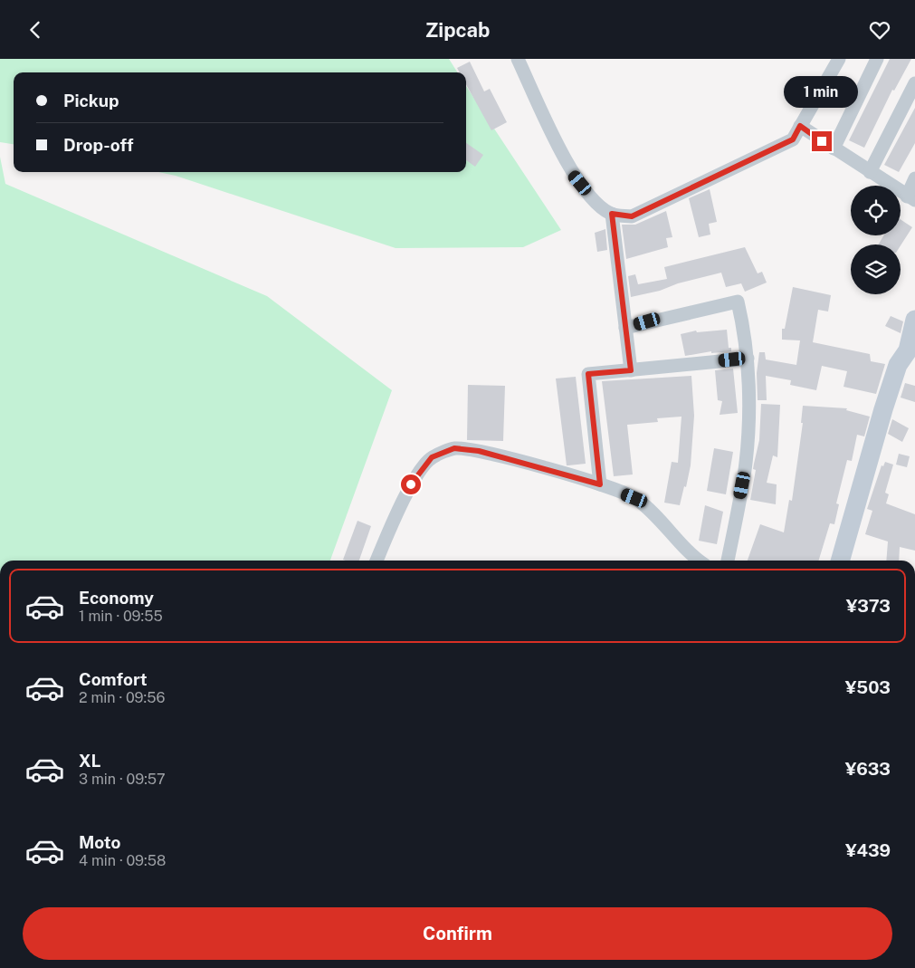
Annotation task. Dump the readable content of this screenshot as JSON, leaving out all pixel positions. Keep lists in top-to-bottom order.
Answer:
{
  "page": {
    "header": "Zipcab",
    "banner": ["Pickup", "Drop-off"],
    "bubble": "1 min",
    "list": [
      {
        "name": "Economy",
        "note": "1 min · 09:55",
        "value": "¥373"
      },
      {
        "name": "Comfort",
        "note": "2 min · 09:56",
        "value": "¥503"
      },
      {
        "name": "XL",
        "note": "3 min · 09:57",
        "value": "¥633"
      },
      {
        "name": "Moto",
        "note": "4 min · 09:58",
        "value": "¥439"
      }
    ],
    "buttons": "Confirm"
  }
}
